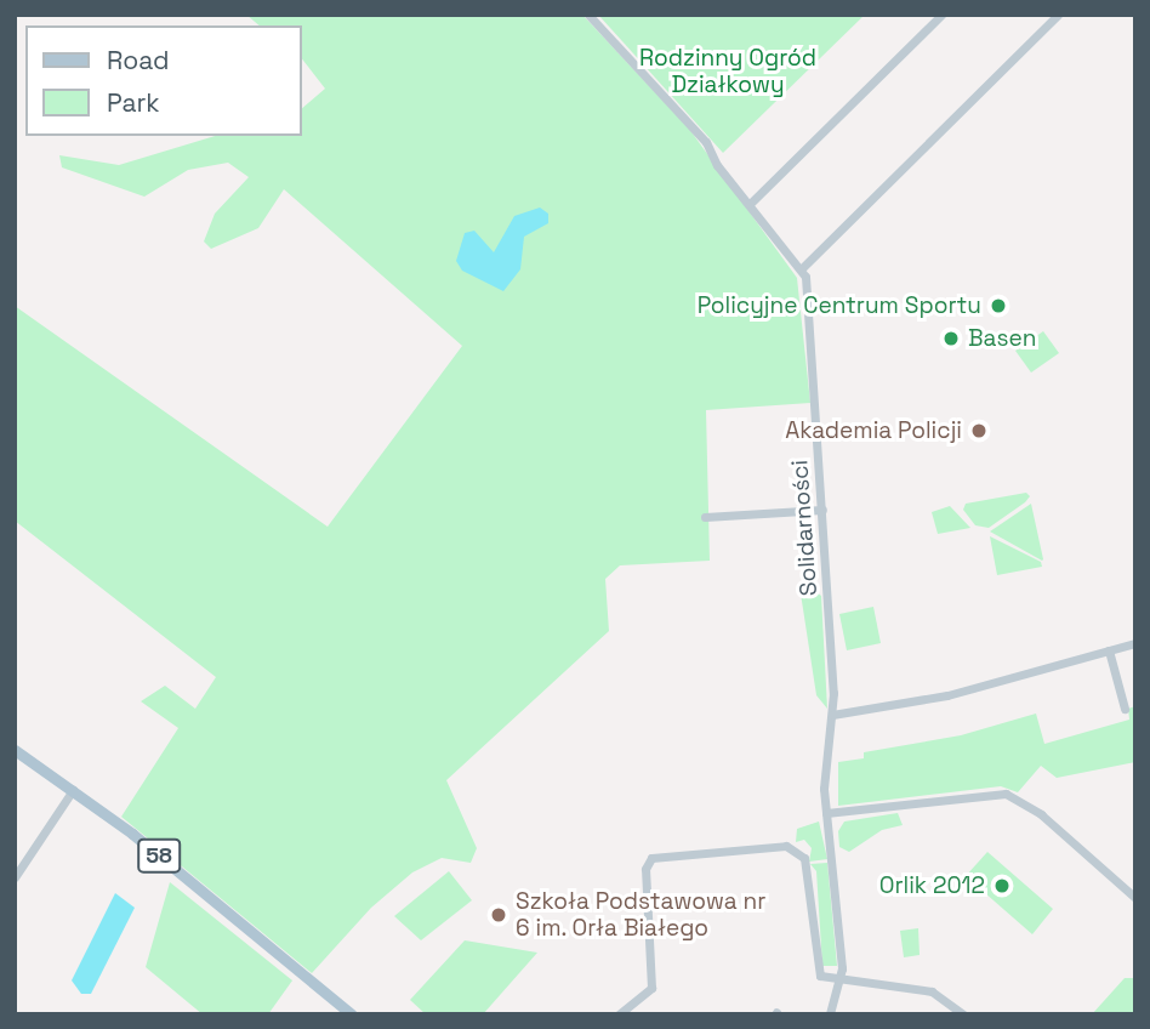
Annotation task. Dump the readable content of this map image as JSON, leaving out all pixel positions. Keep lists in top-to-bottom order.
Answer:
{
  "streets": {
    "main road": ["58"],
    "street": ["Solidarności"]
  },
  "parks": ["Rodzinny Ogród Działkowy"],
  "places": [
    "Policyjne Centrum Sportu",
    "Basen",
    "Akademia Policji",
    "Orlik 2012",
    "Szkoła Podstawowa nr 6 im. Orła Białego"
  ],
  "legend": ["Road", "Park"]
}
